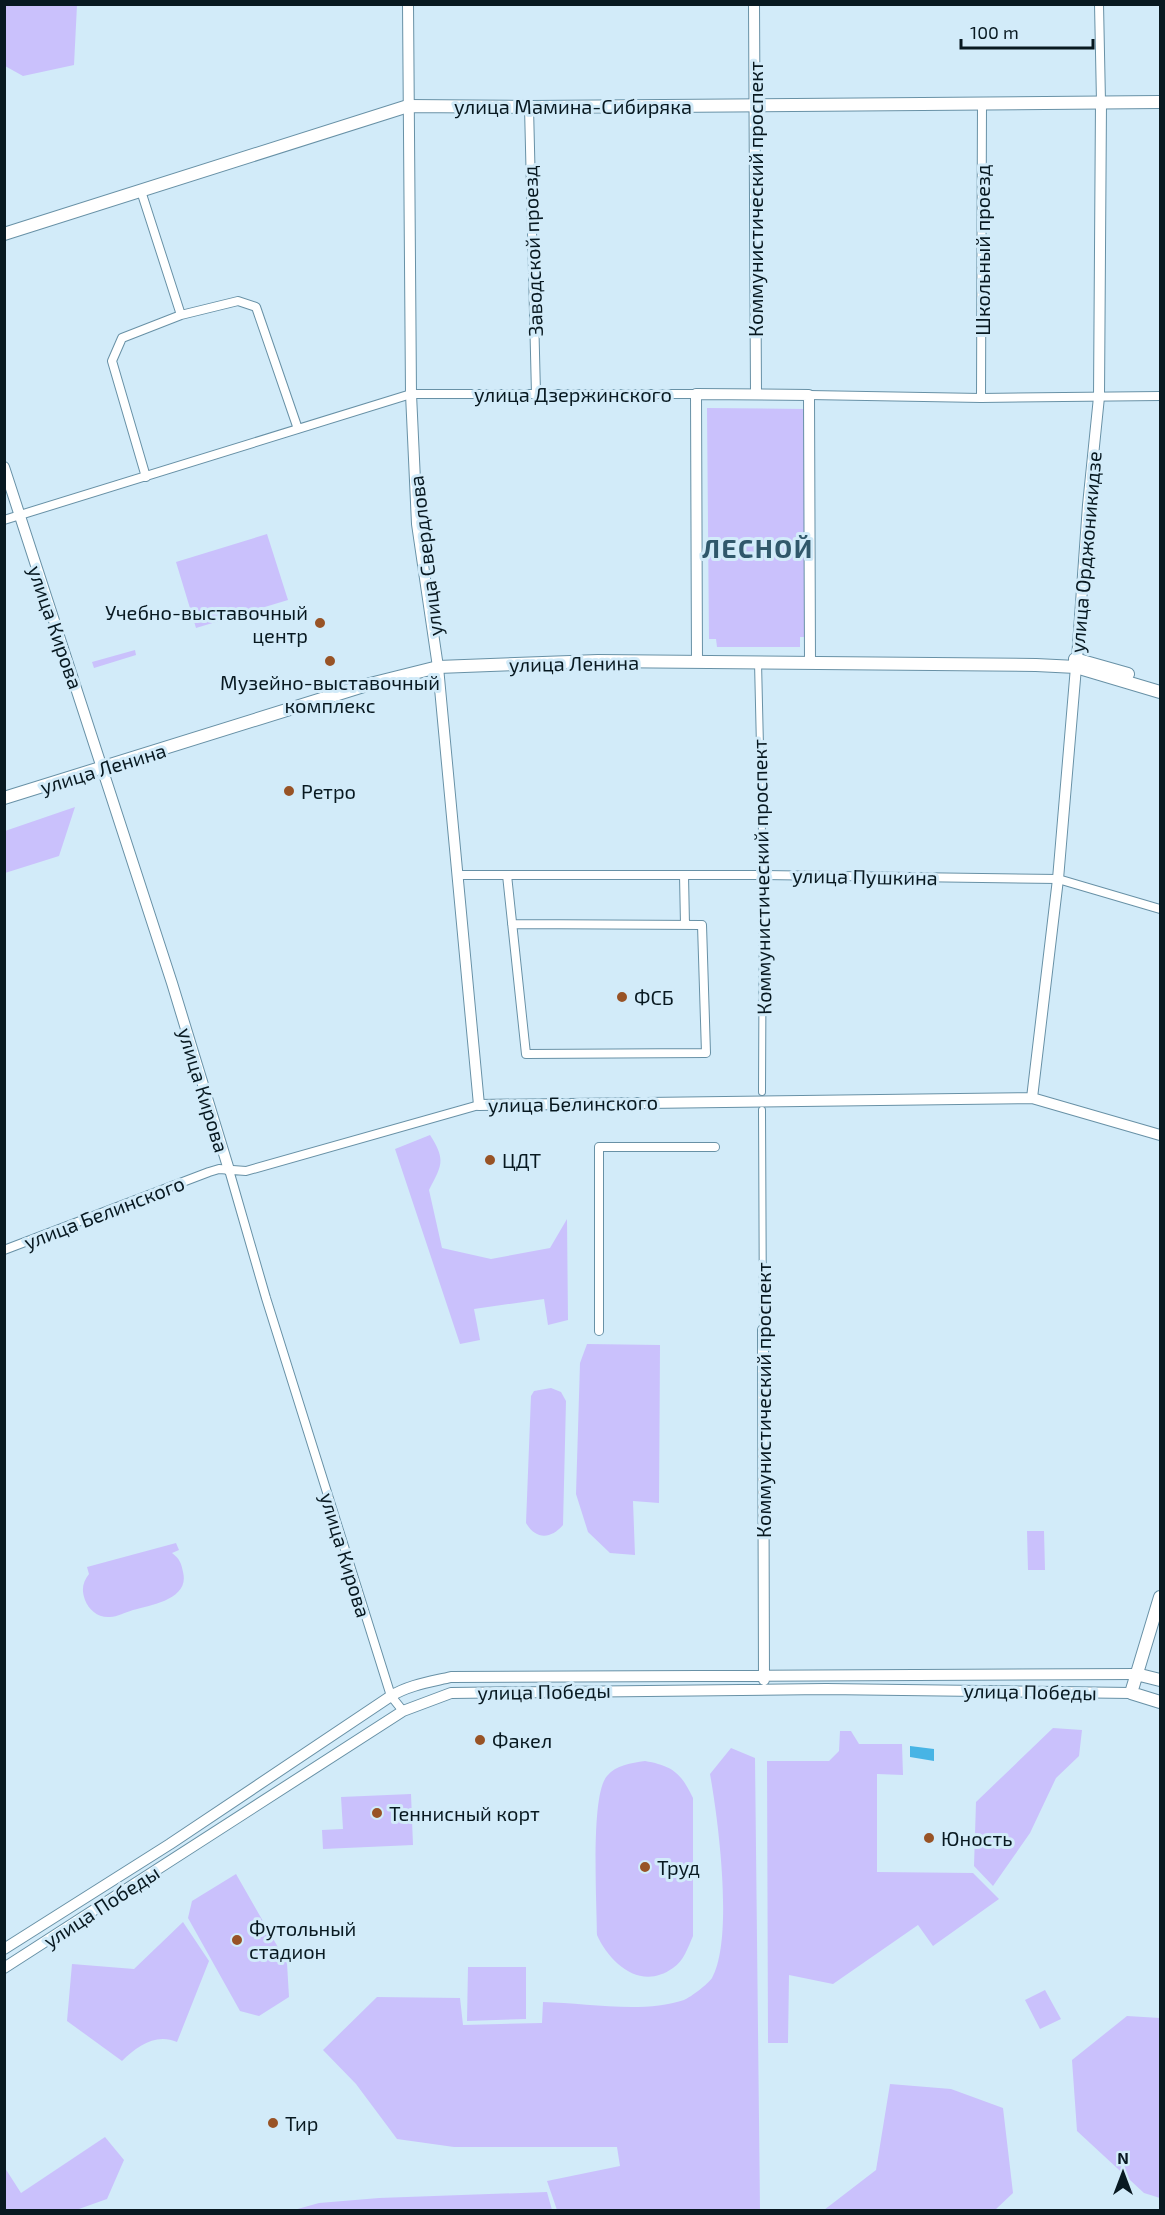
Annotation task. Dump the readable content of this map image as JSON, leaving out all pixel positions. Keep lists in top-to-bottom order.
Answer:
{
  "streets": {
    "main road": ["улица Мамина-Сибиряка", "улица Ленина", "улица Победы"],
    "street": [
      "Коммунистический проспект",
      "Школьный проезд",
      "Заводской проезд",
      "улица Дзержинского",
      "улица Орджоникидзе",
      "улица Свердлова",
      "улица Кирова",
      "улица Пушкина",
      "улица Белинского"
    ]
  },
  "crossings": [
    ["улица Мамина-Сибиряка", "Коммунистический проспект"],
    ["улица Мамина-Сибиряка", "Школьный проезд"],
    ["улица Мамина-Сибиряка", "Заводской проезд"],
    ["улица Мамина-Сибиряка", "улица Орджоникидзе"],
    ["улица Мамина-Сибиряка", "улица Свердлова"],
    ["Коммунистический проспект", "улица Дзержинского"],
    ["Коммунистический проспект", "улица Ленина"],
    ["Коммунистический проспект", "улица Пушкина"],
    ["Коммунистический проспект", "улица Победы"],
    ["Школьный проезд", "улица Дзержинского"],
    ["Заводской проезд", "улица Дзержинского"],
    ["улица Дзержинского", "улица Орджоникидзе"],
    ["улица Дзержинского", "улица Свердлова"],
    ["улица Дзержинского", "улица Кирова"],
    ["улица Орджоникидзе", "улица Ленина"],
    ["улица Орджоникидзе", "улица Пушкина"],
    ["улица Орджоникидзе", "улица Белинского"],
    ["улица Свердлова", "улица Ленина"],
    ["улица Свердлова", "улица Пушкина"],
    ["улица Свердлова", "улица Белинского"],
    ["улица Кирова", "улица Ленина"],
    ["улица Кирова", "улица Белинского"],
    ["улица Кирова", "улица Победы"]
  ],
  "districts": ["ЛЕСНОЙ"],
  "places": [
    "Учебно-выставочный центр",
    "Музейно-выставочный комплекс",
    "Ретро",
    "ФСБ",
    "ЦДТ",
    "Факел",
    "Теннисный корт",
    "Юность",
    "Труд",
    "Футольный стадион",
    "Тир"
  ],
  "scale_bar": "100 m",
  "north": "top"
}
